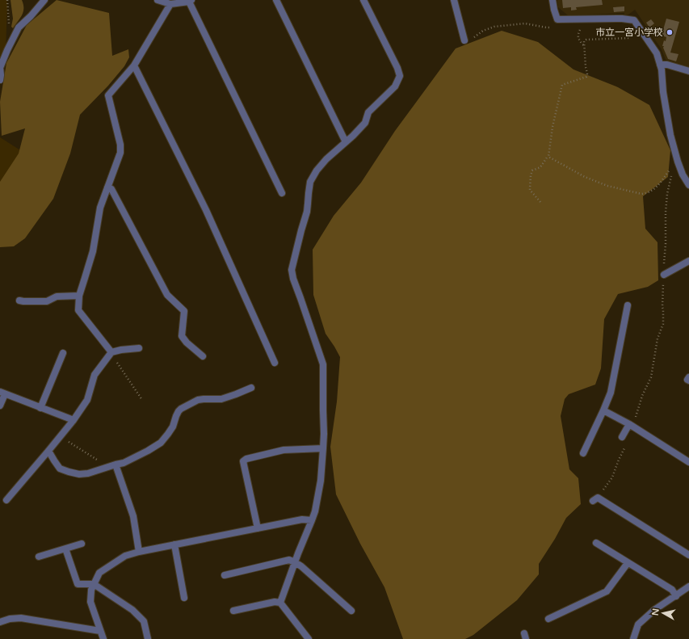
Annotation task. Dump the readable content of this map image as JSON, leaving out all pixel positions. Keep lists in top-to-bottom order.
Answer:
{
  "places": ["市立一宮小学校"],
  "north": "left"
}
